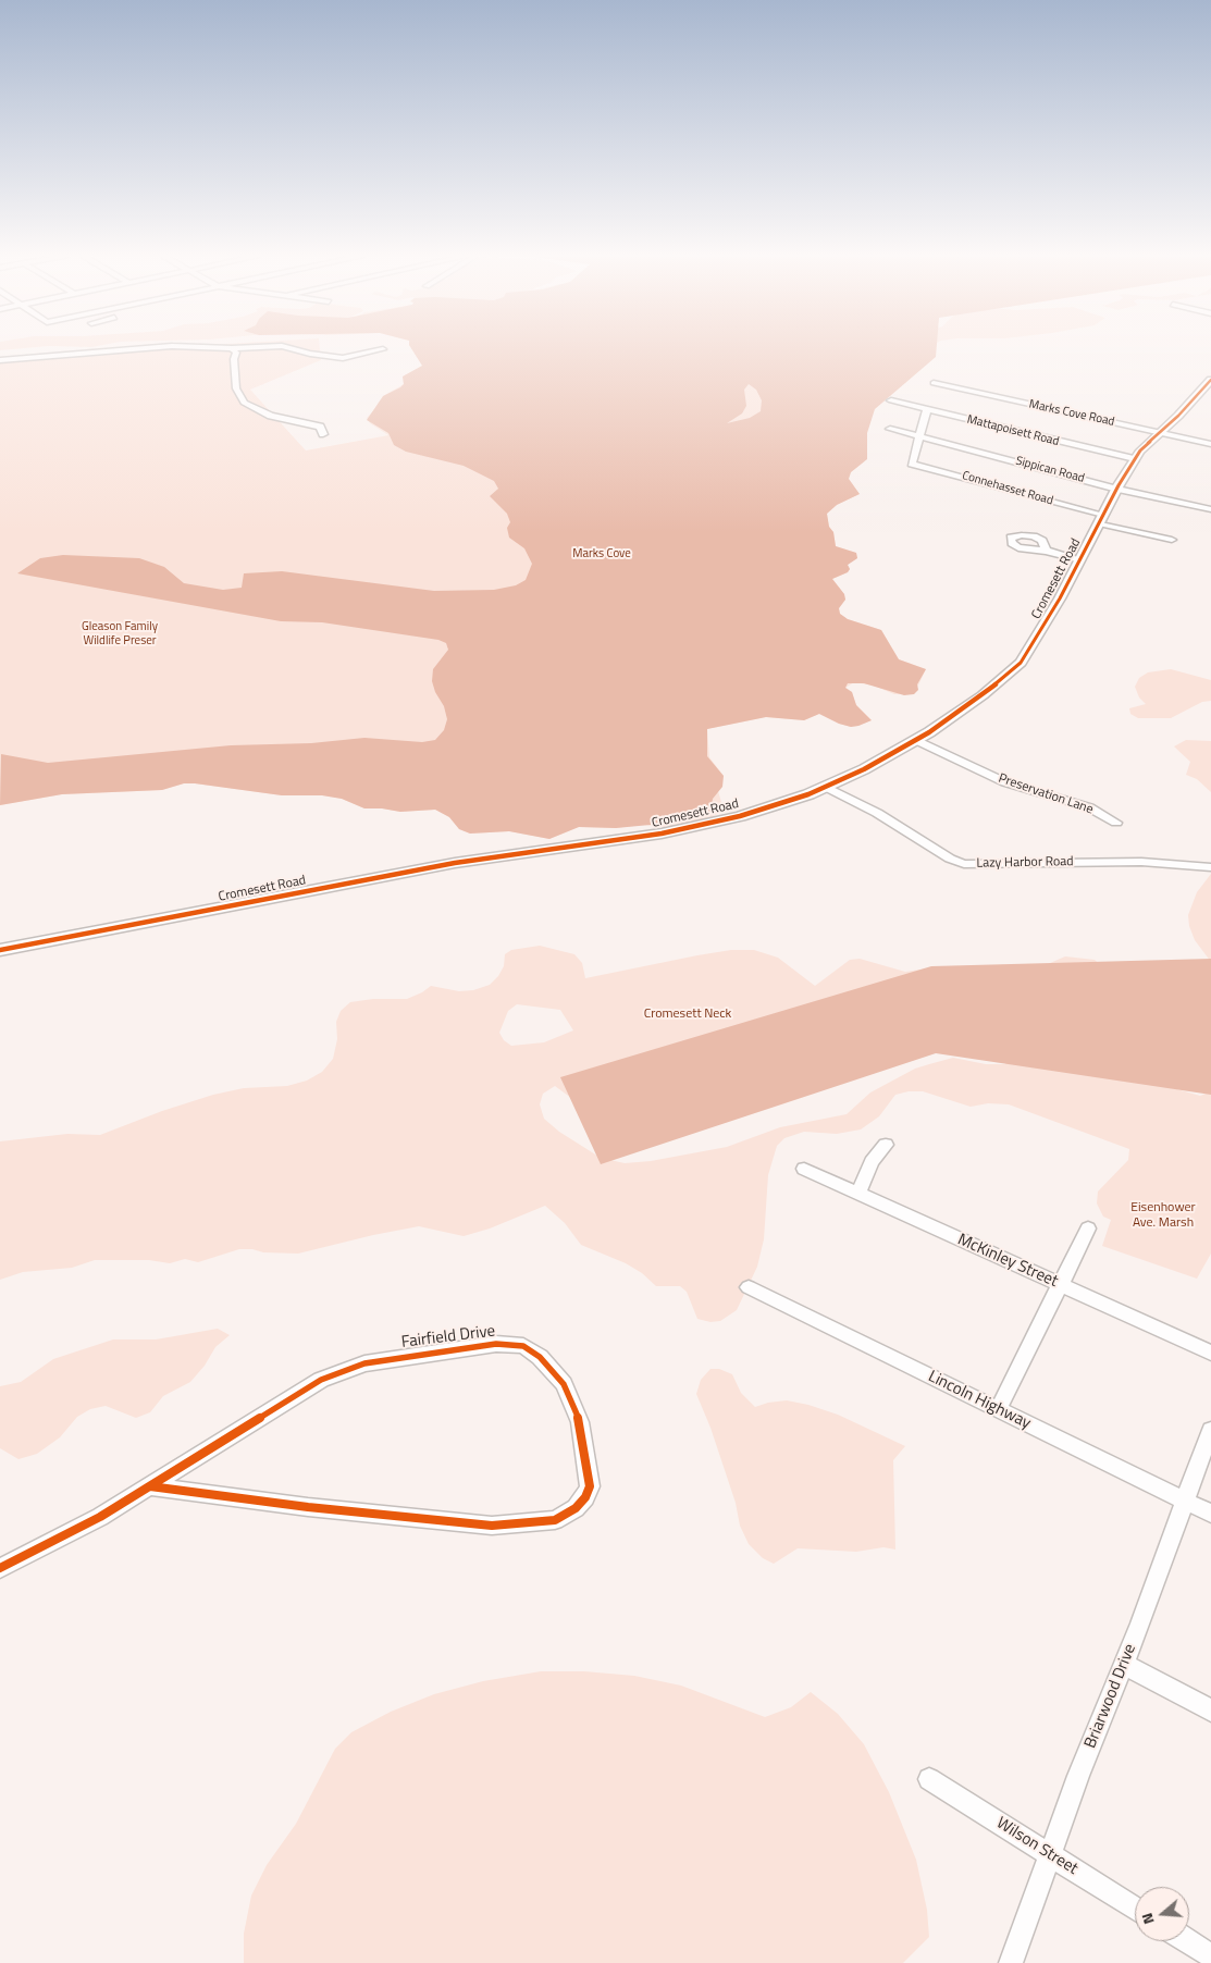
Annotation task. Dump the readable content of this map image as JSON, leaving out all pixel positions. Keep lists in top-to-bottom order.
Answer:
{
  "streets": {
    "street": [
      "Marks Cove Road",
      "Mattapoisett Road",
      "Sippican Road",
      "Connehasset Road",
      "Cromesett Road",
      "Preservation Lane",
      "Lazy Harbor Road",
      "McKinley Street",
      "Fairfield Drive",
      "Lincoln Highway",
      "Briarwood Drive",
      "Wilson Street"
    ]
  },
  "crossings": [
    ["Marks Cove Road", "Cromesett Road"],
    ["Mattapoisett Road", "Cromesett Road"],
    ["Sippican Road", "Connehasset Road"],
    ["Sippican Road", "Cromesett Road"],
    ["Connehasset Road", "Cromesett Road"],
    ["Cromesett Road", "Preservation Lane"],
    ["Cromesett Road", "Lazy Harbor Road"],
    ["Lincoln Highway", "Briarwood Drive"],
    ["Briarwood Drive", "Wilson Street"]
  ],
  "parks": [
    "Marks Cove",
    "Gleason Family Wildlife Preser",
    "Cromesett Neck",
    "Eisenhower Ave. Marsh"
  ],
  "north": "left"
}
